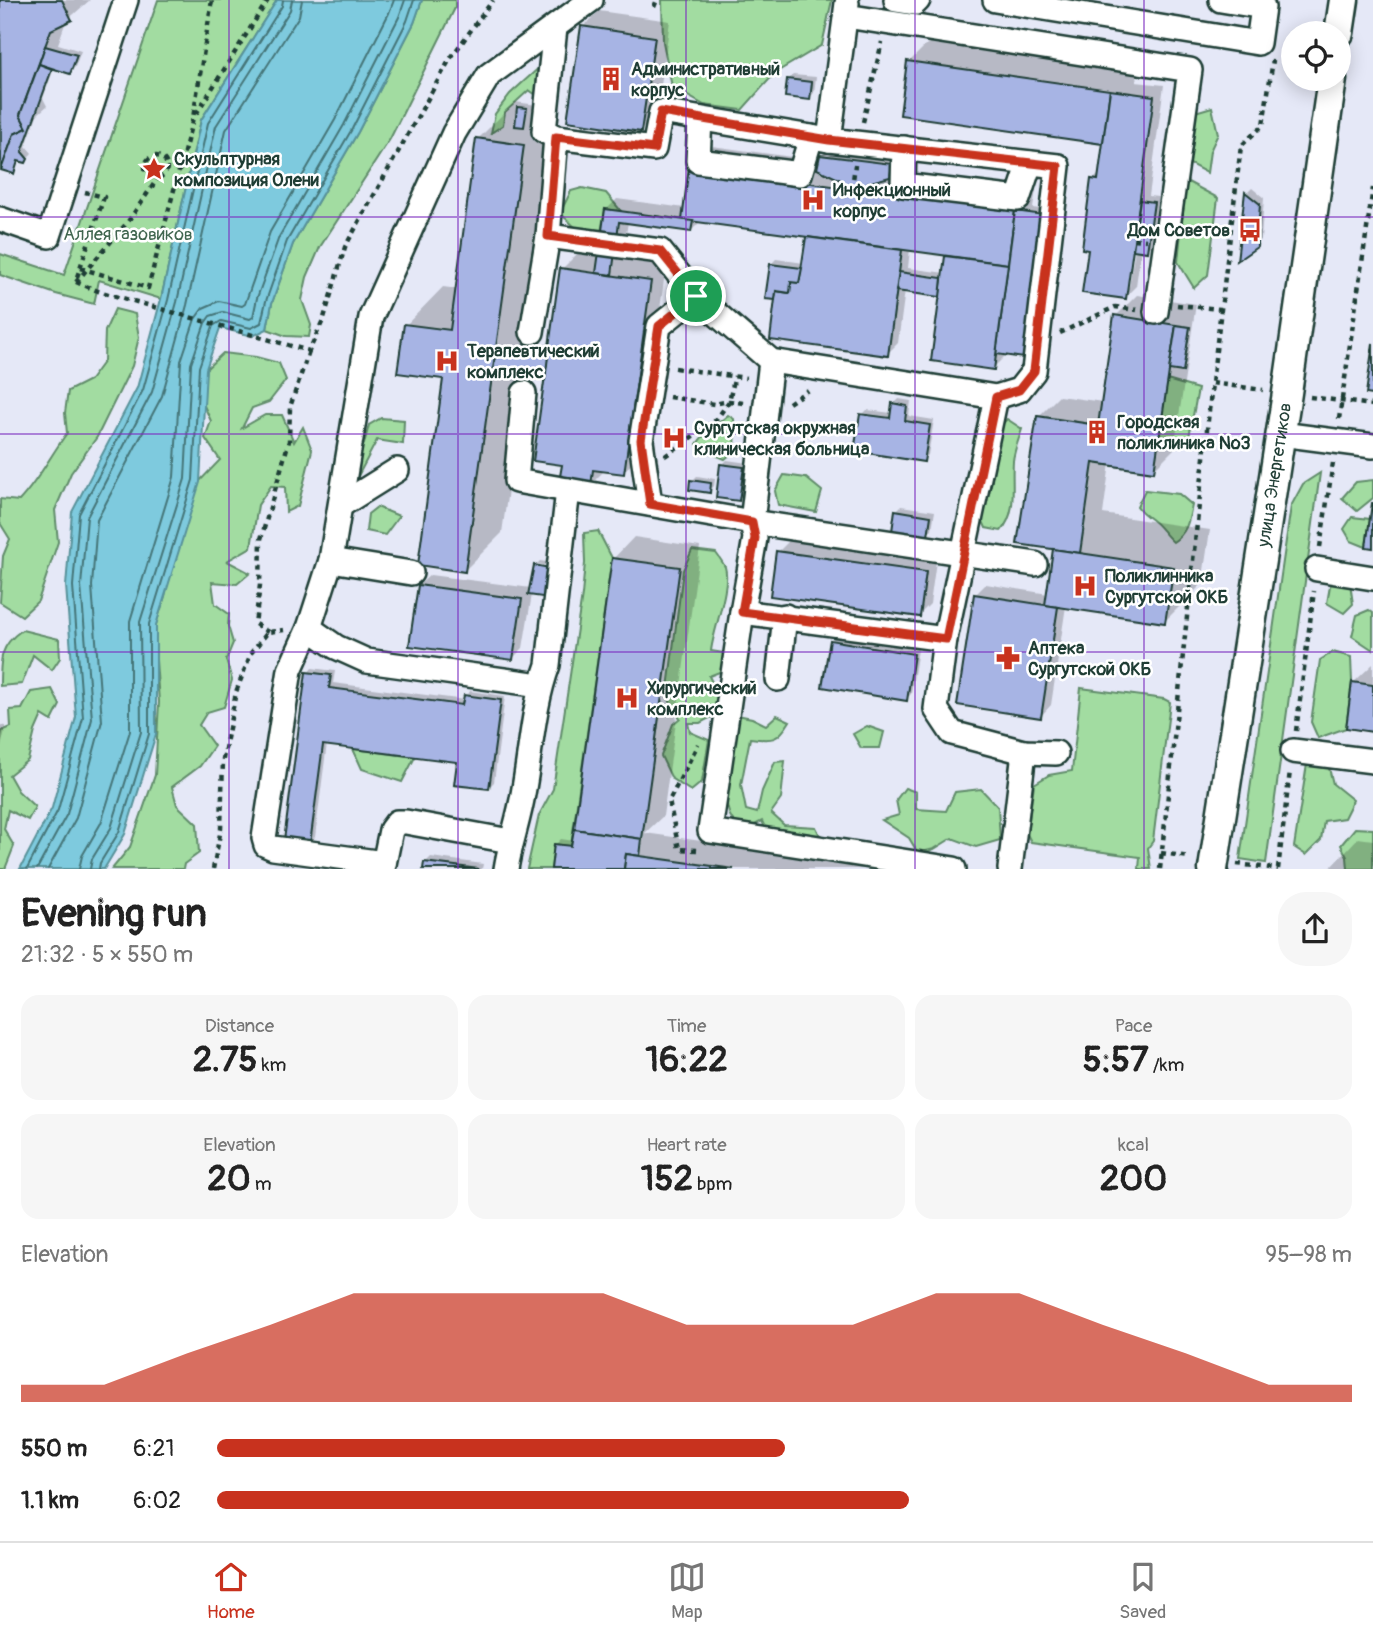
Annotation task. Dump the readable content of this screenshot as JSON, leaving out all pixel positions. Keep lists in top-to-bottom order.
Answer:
{
  "streets": {
    "main road": ["улица Энергетиков"]
  },
  "parks": ["Аллея газовиков"],
  "places": {
    "building": ["Административный корпус", "Городская поликлиника №3"],
    "place": ["Скульптурная композиция Олени"],
    "hospital": [
      "Инфекционный корпус",
      "Терапевтический комплекс",
      "Сургутская окружная клиническая больница",
      "Поликлинника Сургутской ОКБ",
      "Хирургический комплекс"
    ],
    "bus stop": ["Дом Советов"],
    "pharmacy": ["Аптека Сургутской ОКБ"]
  },
  "page": {
    "heading": ["Evening run", "21:32 · 5 × 550 m"],
    "stats": [
      ["Distance", "2.75 km"],
      ["Time", "16:22"],
      ["Pace", "5:57 /km"],
      ["Elevation", "20 m"],
      ["Heart rate", "152 bpm"],
      ["kcal", "200"]
    ],
    "chart": ["Elevation", "95–98 m"],
    "list": [
      {
        "name": "550 m",
        "note": "6:21"
      },
      {
        "name": "1.1 km",
        "note": "6:02"
      }
    ],
    "tabs": ["Home", "Map", "Saved"]
  }
}
